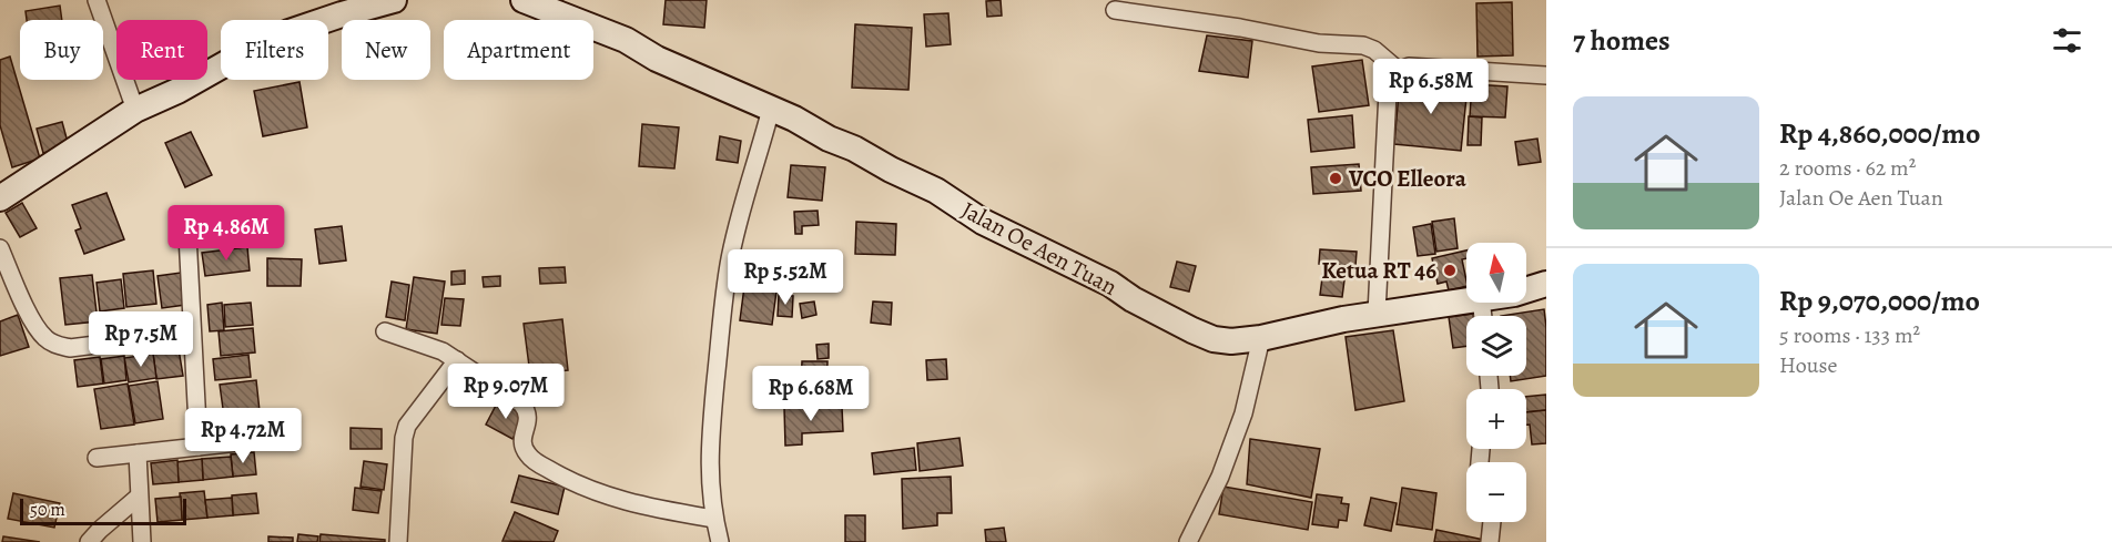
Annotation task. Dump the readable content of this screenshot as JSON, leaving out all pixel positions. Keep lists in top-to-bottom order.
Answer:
{
  "streets": {
    "street": ["Jalan Oe Aen Tuan"]
  },
  "places": ["VCO Elleora", "Ketua RT 46"],
  "scale_bar": "50 m",
  "north": "top",
  "page": {
    "heading": "7 homes",
    "chip": [
      "Buy",
      "Rent",
      "Filters",
      "New",
      "Apartment"
    ],
    "price": [
      "Rp 6.58M",
      "Rp 4.86M",
      "Rp 5.52M",
      "Rp 7.5M",
      "Rp 9.07M",
      "Rp 6.68M",
      "Rp 4.72M"
    ],
    "list": [
      {
        "name": "Rp 4,860,000/mo",
        "note": "2 rooms · 62 m² · Jalan Oe Aen Tuan"
      },
      {
        "name": "Rp 9,070,000/mo",
        "note": "5 rooms · 133 m² · House"
      }
    ],
    "map_buttons": ["+", "−"],
    "scale": "50 m"
  }
}
